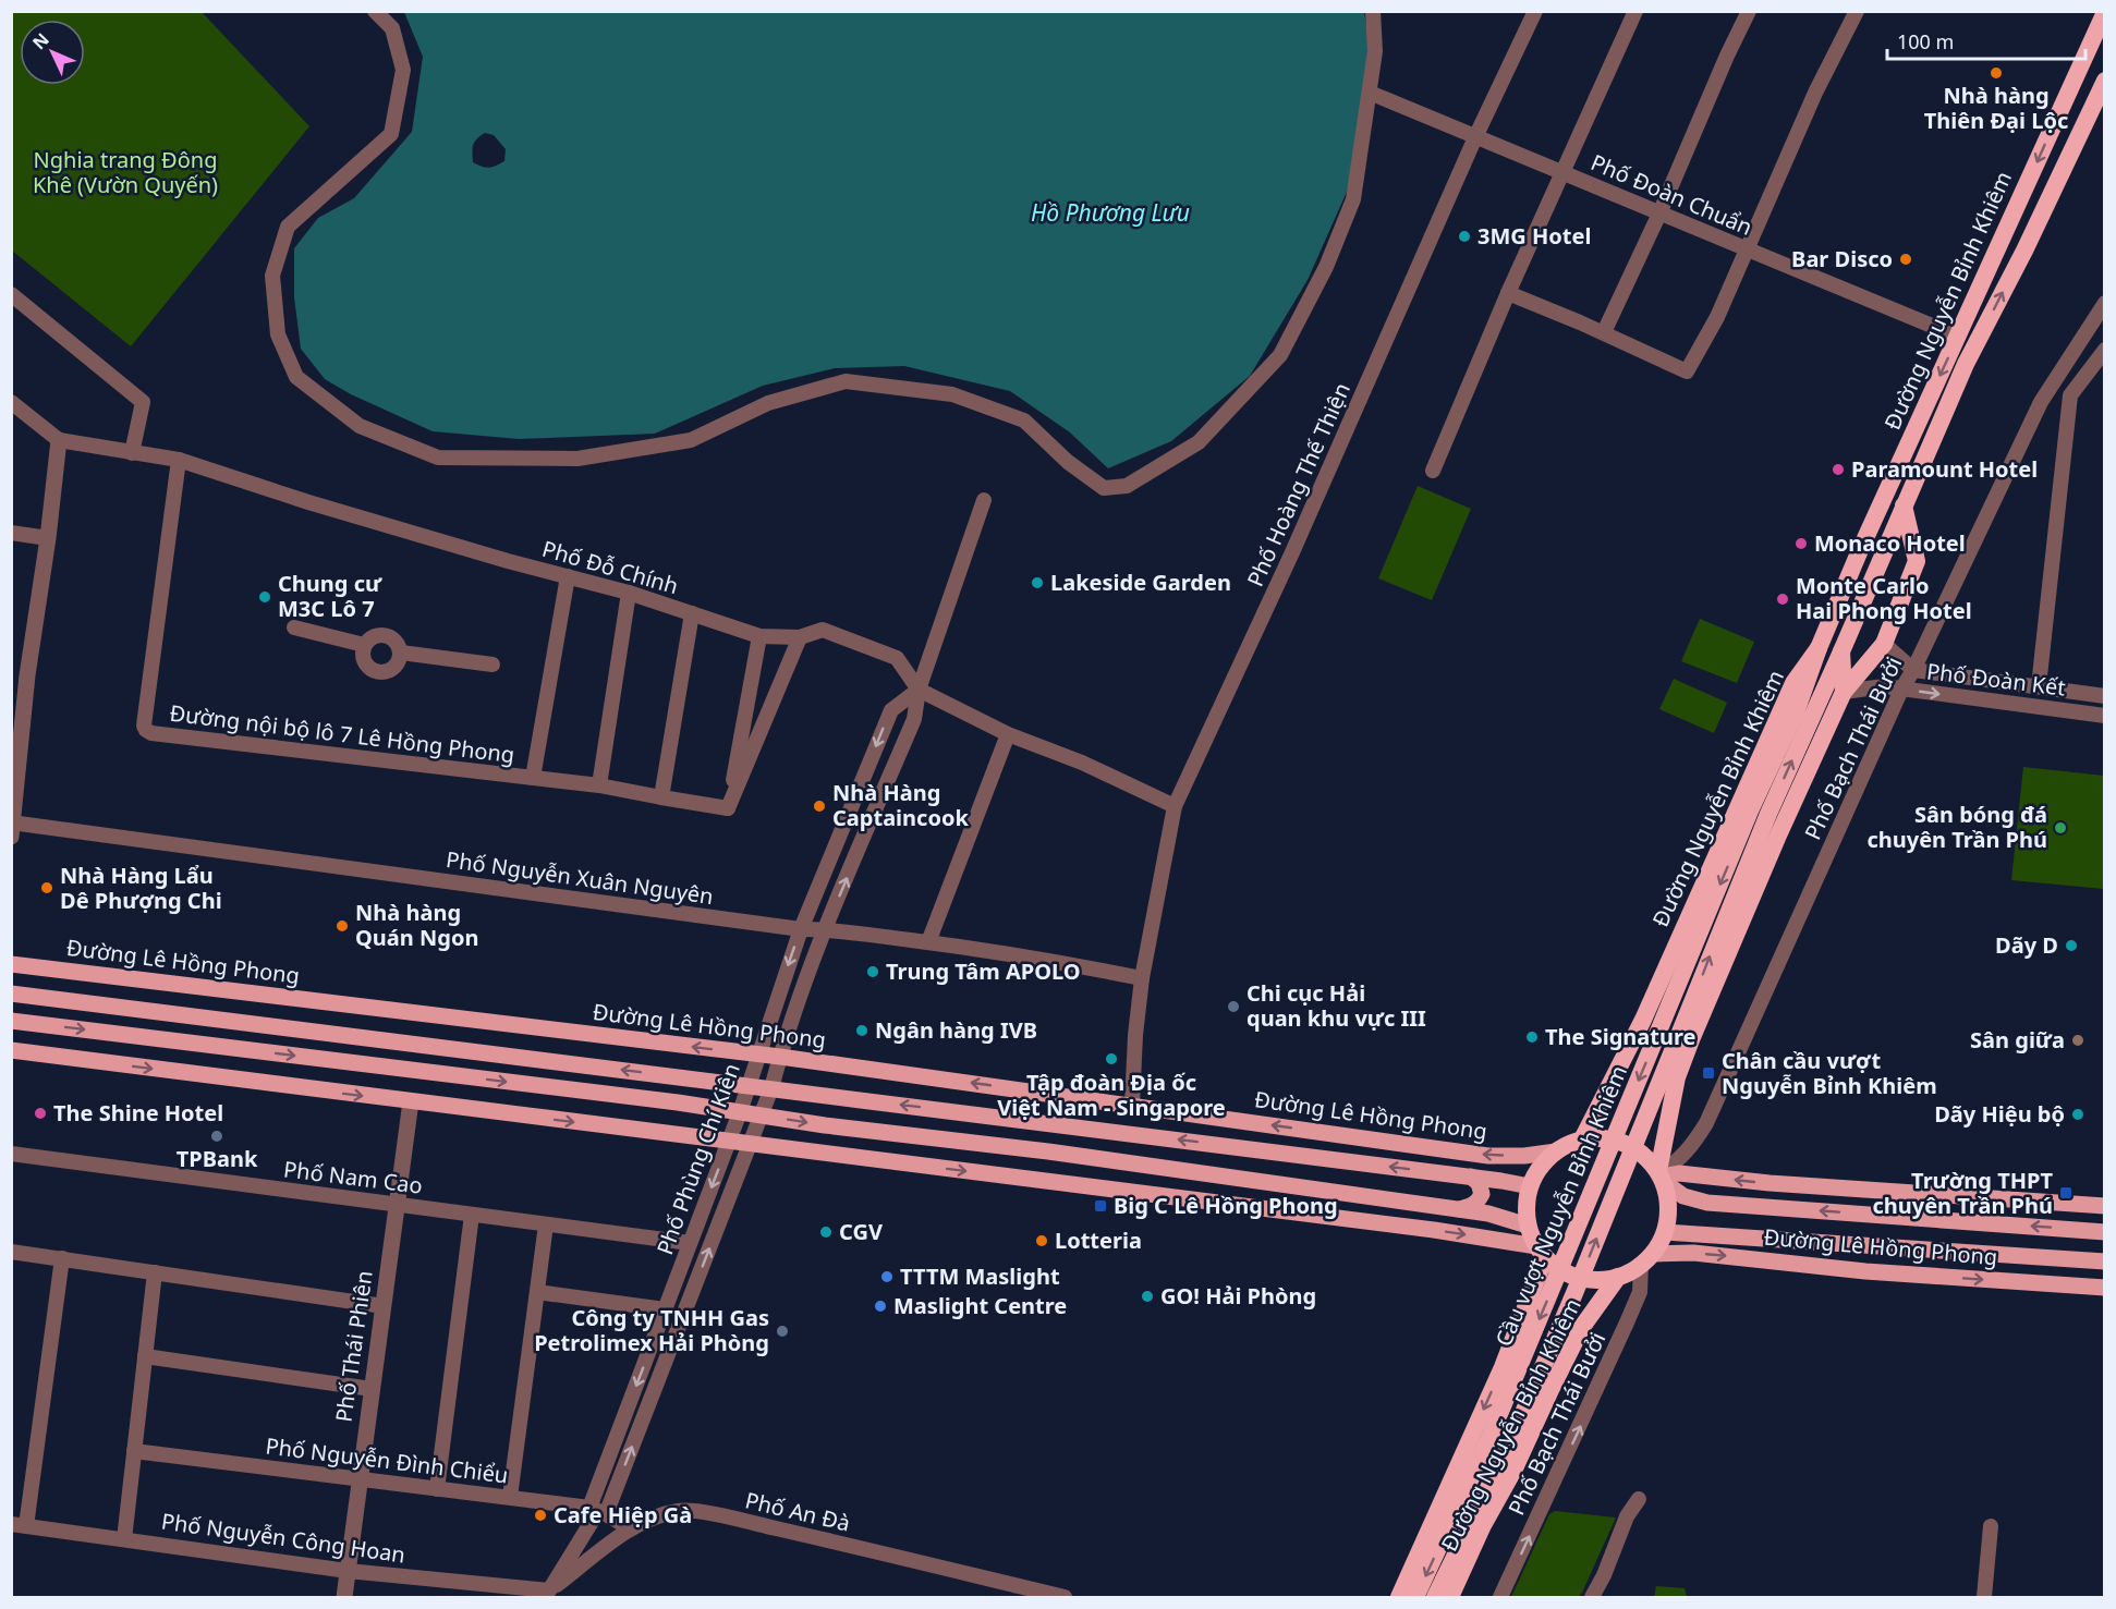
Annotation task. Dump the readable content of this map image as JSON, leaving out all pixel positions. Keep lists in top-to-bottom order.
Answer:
{
  "streets": {
    "highway": ["Đường Nguyễn Bỉnh Khiêm", "Cầu vượt Nguyễn Bỉnh Khiêm"],
    "main road": ["Đường Lê Hồng Phong"],
    "street": [
      "Phố Đoàn Chuẩn",
      "Phố Hoàng Thế Thiện",
      "Phố Đỗ Chính",
      "Phố Đoàn Kết",
      "Đường nội bộ lô 7 Lê Hồng Phong",
      "Phố Bạch Thái Bưởi",
      "Phố Nguyễn Xuân Nguyên",
      "Phố Phùng Chí Kiên",
      "Phố Nam Cao",
      "Phố Thái Phiên",
      "Phố Nguyễn Đình Chiểu",
      "Phố An Đà",
      "Phố Nguyễn Công Hoan"
    ]
  },
  "crossings": [
    ["Phố Đoàn Chuẩn", "Đường Nguyễn Bỉnh Khiêm"],
    ["Phố Đoàn Chuẩn", "Phố Hoàng Thế Thiện"],
    ["Đường Nguyễn Bỉnh Khiêm", "Phố Bạch Thái Bưởi"],
    ["Đường Nguyễn Bỉnh Khiêm", "Đường Lê Hồng Phong"],
    ["Đường Nguyễn Bỉnh Khiêm", "Cầu vượt Nguyễn Bỉnh Khiêm"],
    ["Phố Hoàng Thế Thiện", "Phố Đỗ Chính"],
    ["Phố Hoàng Thế Thiện", "Phố Nguyễn Xuân Nguyên"],
    ["Phố Hoàng Thế Thiện", "Đường Lê Hồng Phong"],
    ["Phố Đỗ Chính", "Đường nội bộ lô 7 Lê Hồng Phong"],
    ["Phố Đỗ Chính", "Phố Phùng Chí Kiên"],
    ["Phố Đoàn Kết", "Phố Bạch Thái Bưởi"],
    ["Phố Bạch Thái Bưởi", "Đường Lê Hồng Phong"],
    ["Phố Nguyễn Xuân Nguyên", "Phố Phùng Chí Kiên"],
    ["Đường Lê Hồng Phong", "Phố Phùng Chí Kiên"],
    ["Phố Phùng Chí Kiên", "Phố Nam Cao"],
    ["Phố Phùng Chí Kiên", "Phố Nguyễn Đình Chiểu"],
    ["Phố Nam Cao", "Phố Thái Phiên"],
    ["Phố Thái Phiên", "Phố Nguyễn Đình Chiểu"],
    ["Phố Thái Phiên", "Phố Nguyễn Công Hoan"],
    ["Phố Nguyễn Đình Chiểu", "Phố An Đà"],
    ["Phố An Đà", "Phố Nguyễn Công Hoan"]
  ],
  "water": ["Hồ Phương Lưu"],
  "parks": ["Nghia trang Đông Khê (Vườn Quyến)"],
  "places": {
    "other": [
      "Nhà hàng Thiên Đại Lộc",
      "3MG Hotel",
      "Bar Disco",
      "Paramount Hotel",
      "Monaco Hotel",
      "Lakeside Garden",
      "Chung cư M3C Lô 7",
      "Monte Carlo Hai Phong Hotel",
      "Nhà Hàng Captaincook",
      "Sân bóng đá chuyên Trần Phú",
      "Nhà Hàng Lẩu Dê Phượng Chi",
      "Nhà hàng Quán Ngon",
      "Dãy D",
      "Trung Tâm APOLO",
      "Chi cục Hải quan khu vực III",
      "Ngân hàng IVB",
      "The Signature",
      "Sân giữa",
      "Tập đoàn Địa ốc Việt Nam - Singapore",
      "The Shine Hotel",
      "Dãy Hiệu bộ",
      "TPBank",
      "CGV",
      "Lotteria",
      "TTTM Maslight",
      "GO! Hải Phòng",
      "Maslight Centre",
      "Công ty TNHH Gas Petrolimex Hải Phòng",
      "Cafe Hiệp Gà"
    ],
    "transit": ["Chân cầu vượt Nguyễn Bỉnh Khiêm", "Trường THPT chuyên Trần Phú", "Big C Lê Hồng Phong"]
  },
  "scale_bar": "100 m",
  "north": "top left"
}
